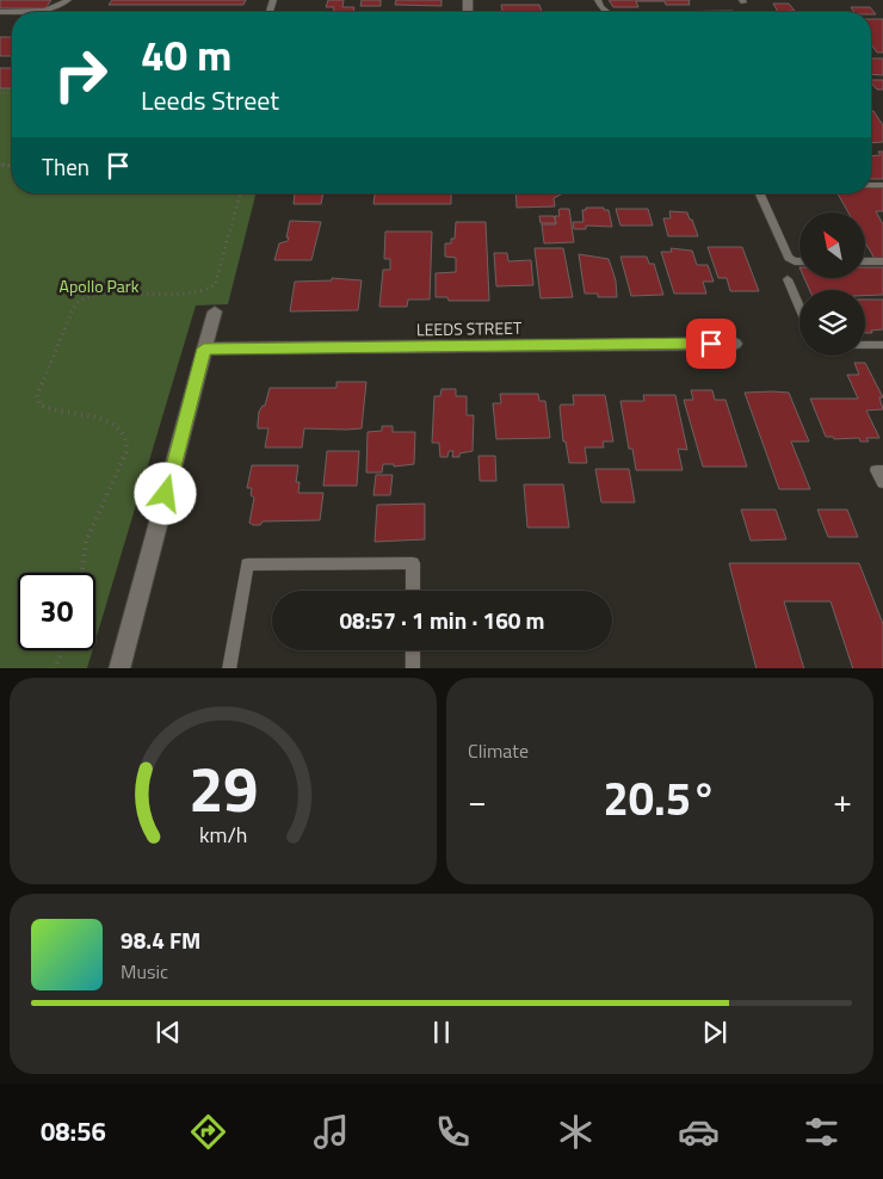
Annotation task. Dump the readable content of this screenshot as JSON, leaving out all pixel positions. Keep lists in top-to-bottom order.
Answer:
{
  "streets": {
    "street": ["LEEDS STREET"]
  },
  "parks": ["Apollo Park"],
  "north": "top left",
  "page": {
    "turn": ["40 m", "Leeds Street"],
    "then": "Then",
    "limit": "30",
    "trip": "08:57 · 1 min · 160 m",
    "tile": "Climate",
    "heat": ["−", "20.5°", "+"],
    "song": ["98.4 FM", "Music"],
    "tabs": "08:56",
    "gauge": ["29", "km/h"]
  }
}
